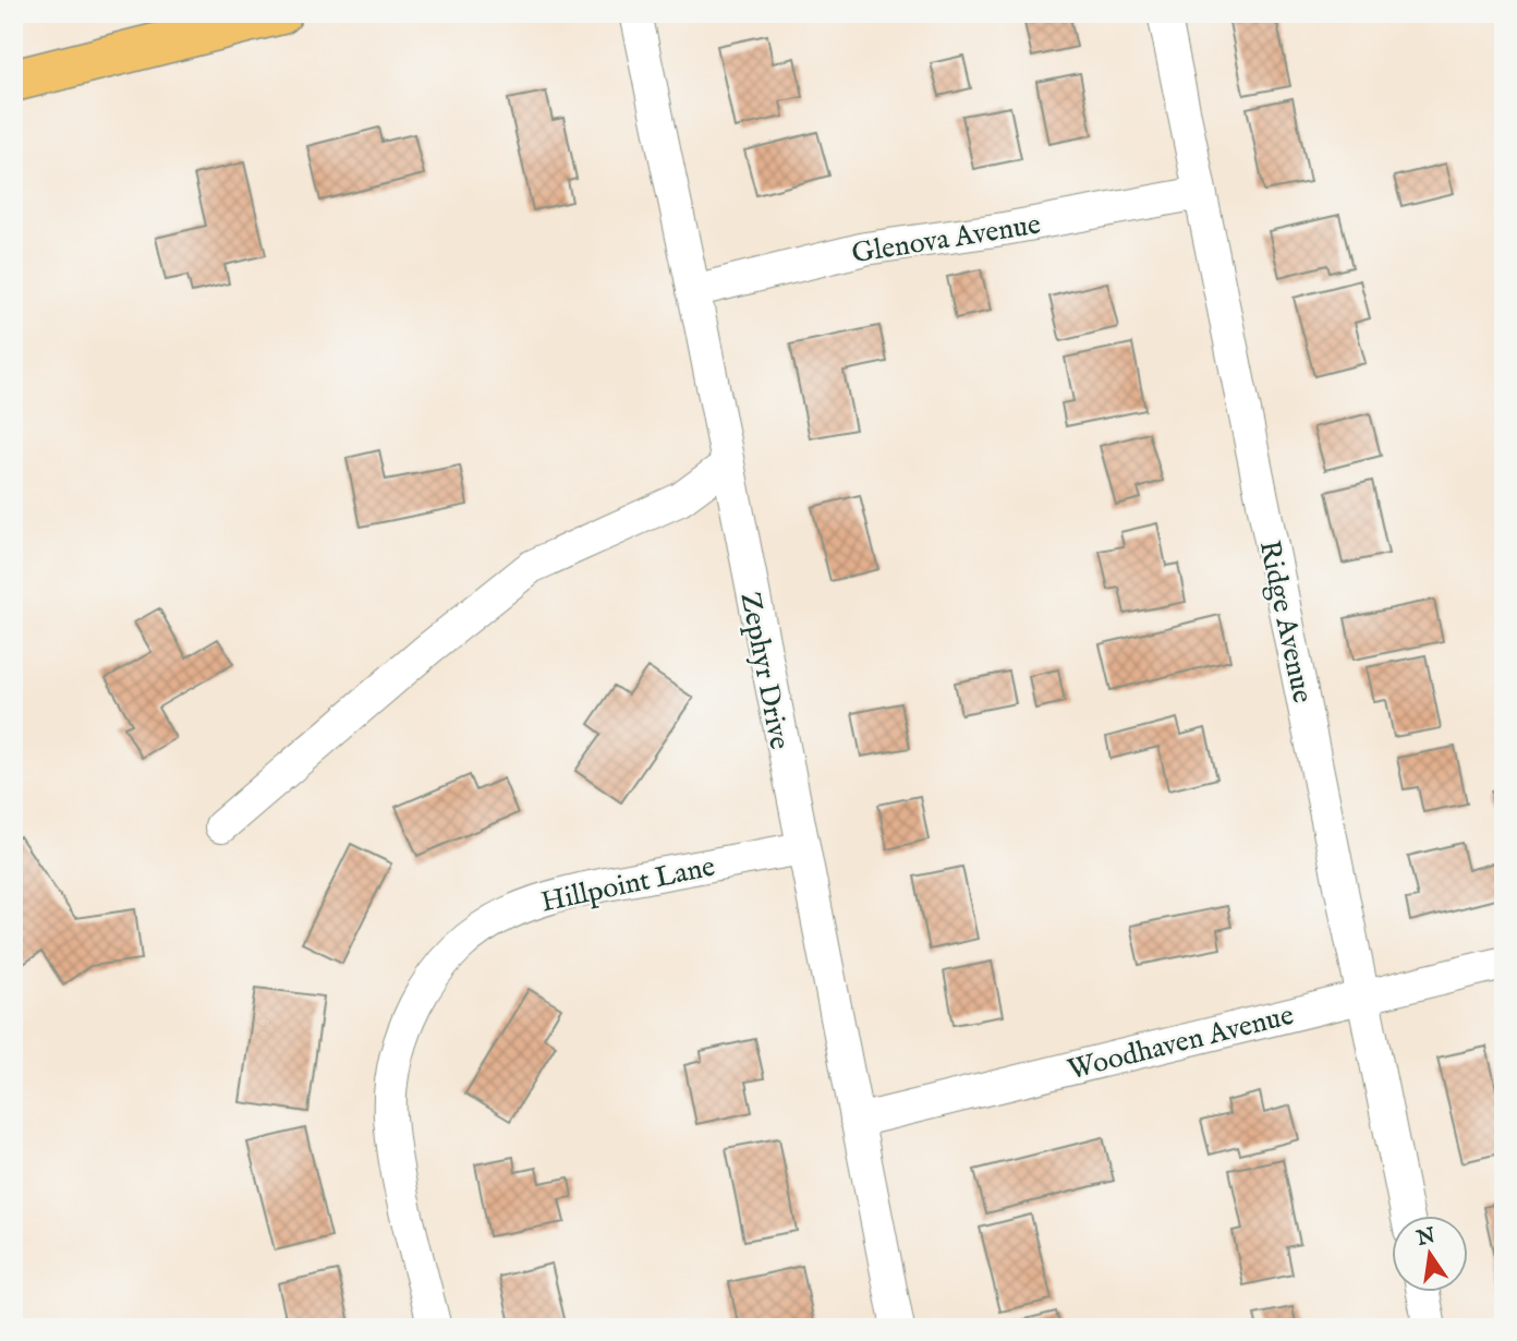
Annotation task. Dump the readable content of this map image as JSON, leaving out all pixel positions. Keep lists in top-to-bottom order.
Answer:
{
  "streets": {
    "street": [
      "Glenova Avenue",
      "Ridge Avenue",
      "Zephyr Drive",
      "Hillpoint Lane",
      "Woodhaven Avenue"
    ]
  },
  "crossings": [
    ["Glenova Avenue", "Ridge Avenue"],
    ["Glenova Avenue", "Zephyr Drive"],
    ["Ridge Avenue", "Woodhaven Avenue"],
    ["Zephyr Drive", "Hillpoint Lane"],
    ["Zephyr Drive", "Woodhaven Avenue"]
  ],
  "north": "top"
}
